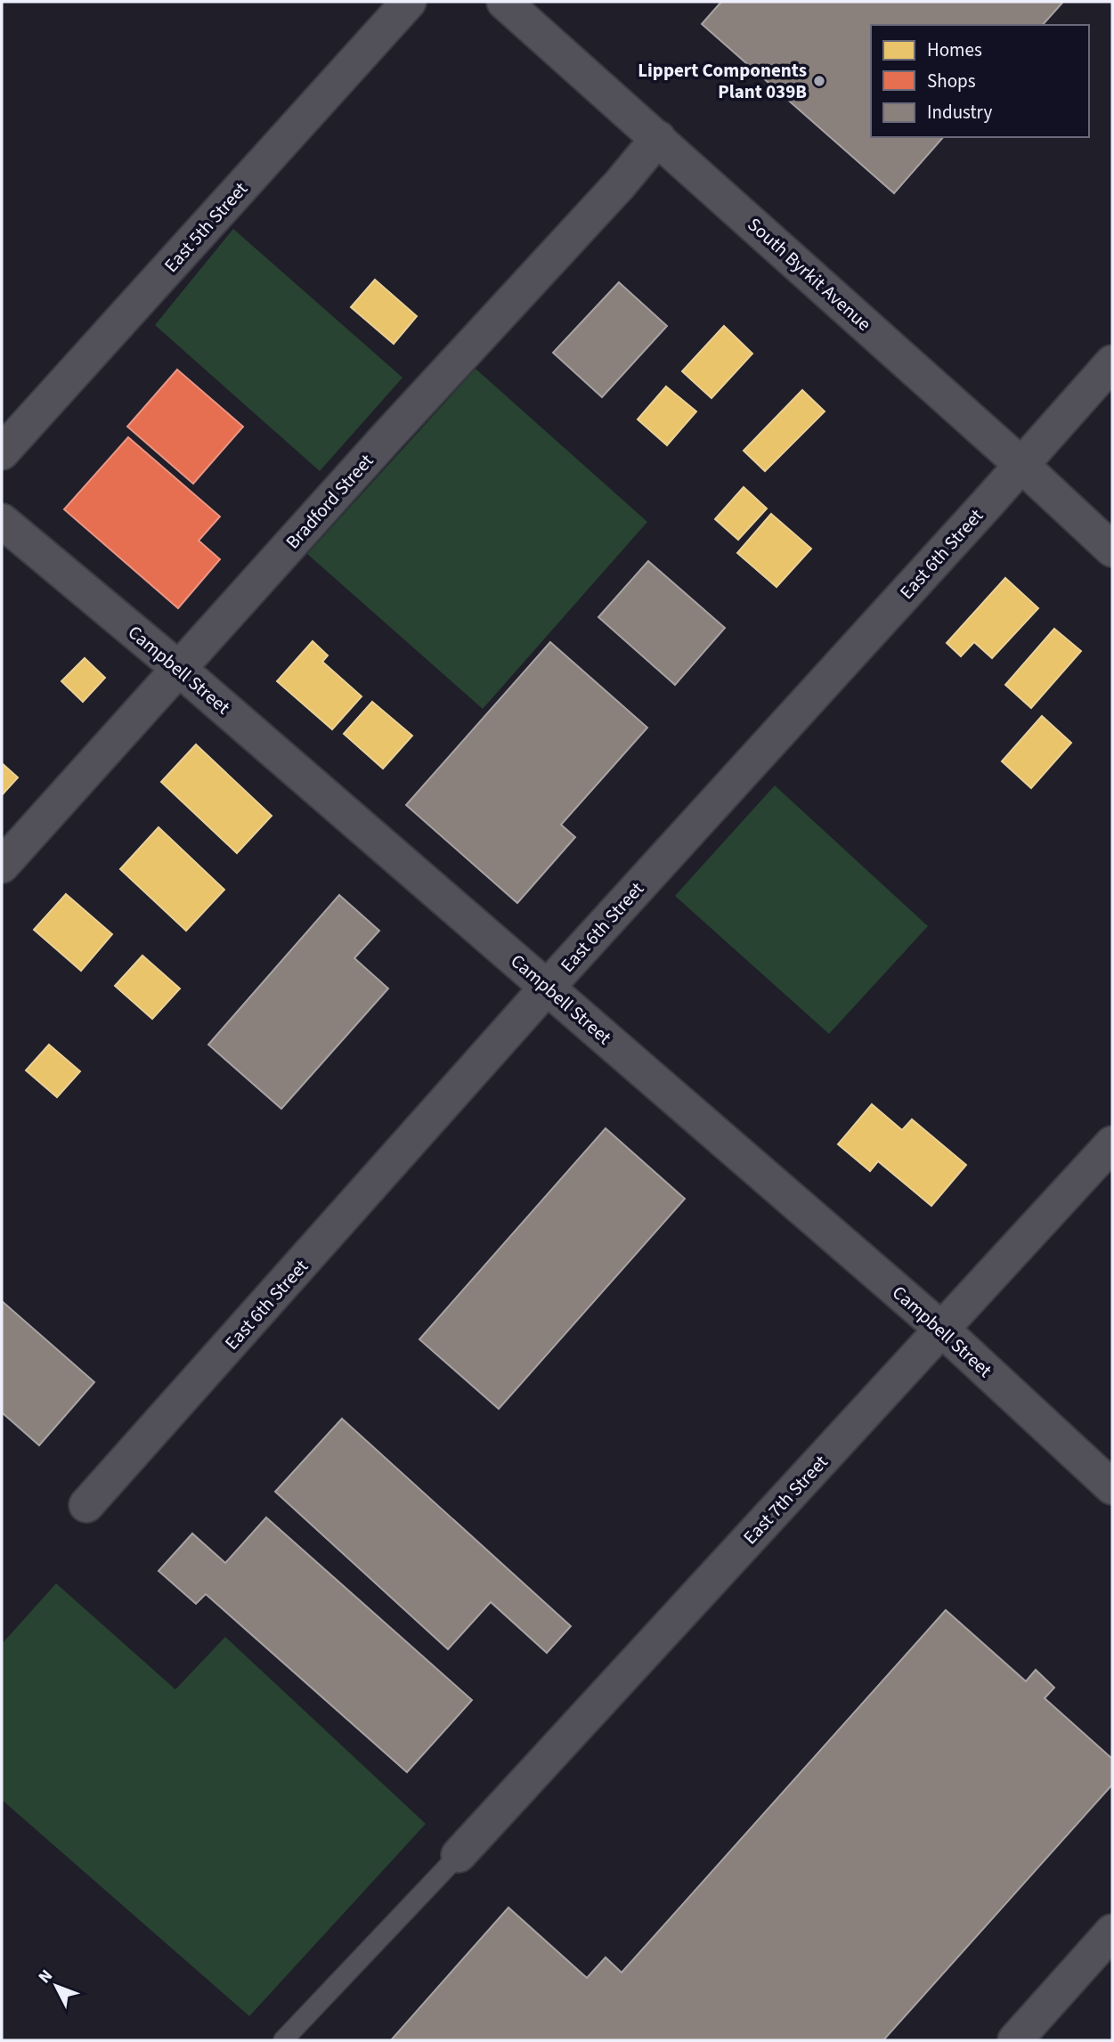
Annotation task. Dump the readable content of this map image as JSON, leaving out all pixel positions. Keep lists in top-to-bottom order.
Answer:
{
  "streets": {
    "street": [
      "East 5th Street",
      "South Byrkit Avenue",
      "Bradford Street",
      "East 6th Street",
      "Campbell Street",
      "East 7th Street"
    ]
  },
  "crossings": [
    ["South Byrkit Avenue", "Bradford Street"],
    ["South Byrkit Avenue", "East 6th Street"],
    ["Bradford Street", "Campbell Street"],
    ["East 6th Street", "Campbell Street"],
    ["Campbell Street", "East 7th Street"]
  ],
  "places": ["Lippert Components Plant 039B"],
  "legend": ["Homes", "Shops", "Industry"],
  "north": "top left"
}
